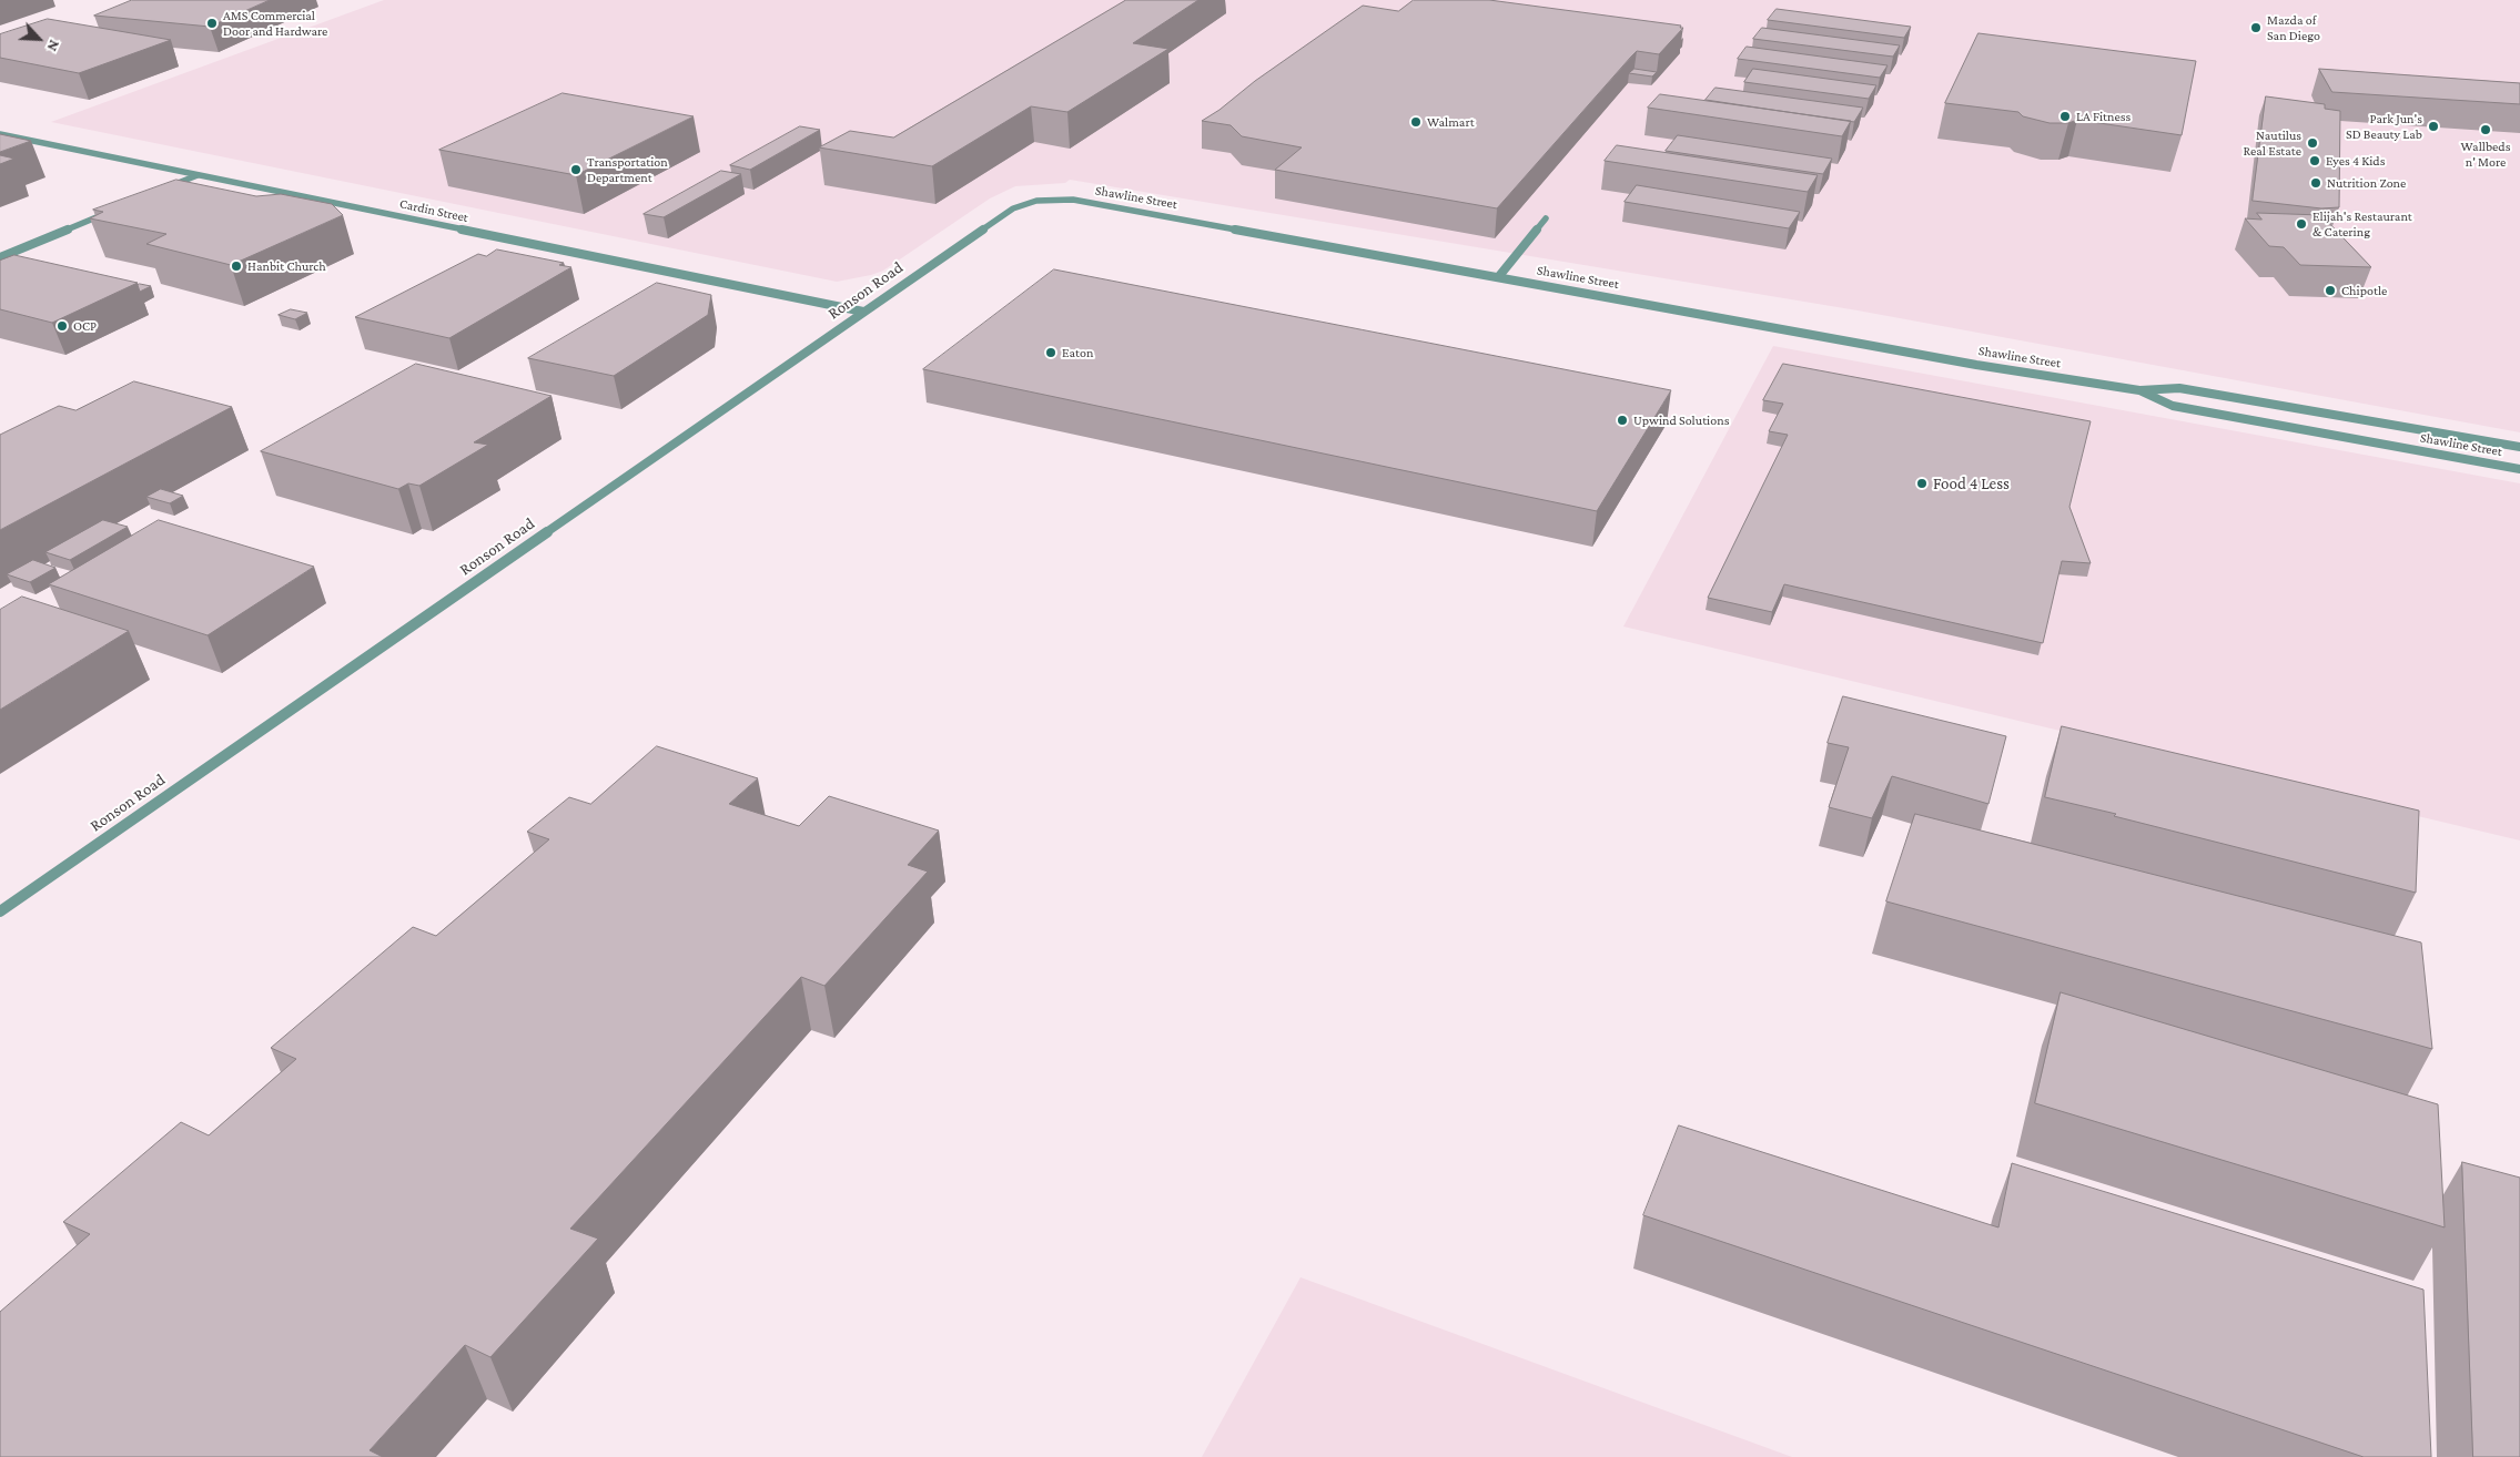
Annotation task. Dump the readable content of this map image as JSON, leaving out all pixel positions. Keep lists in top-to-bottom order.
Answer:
{
  "streets": {
    "street": ["Shawline Street", "Cardin Street", "Ronson Road"]
  },
  "crossings": [
    ["Shawline Street", "Ronson Road"],
    ["Cardin Street", "Ronson Road"]
  ],
  "places": [
    "AMS Commercial Door and Hardware",
    "Mazda of San Diego",
    "LA Fitness",
    "Walmart",
    "Park Jun's SD Beauty Lab",
    "Wallbeds n' More",
    "Nautilus Real Estate",
    "Eyes 4 Kids",
    "Transportation Department",
    "Nutrition Zone",
    "Elijah's Restaurant & Catering",
    "Hanbit Church",
    "Chipotle",
    "OCP",
    "Eaton",
    "Upwind Solutions",
    "Food 4 Less"
  ],
  "north": "bottom right"
}
